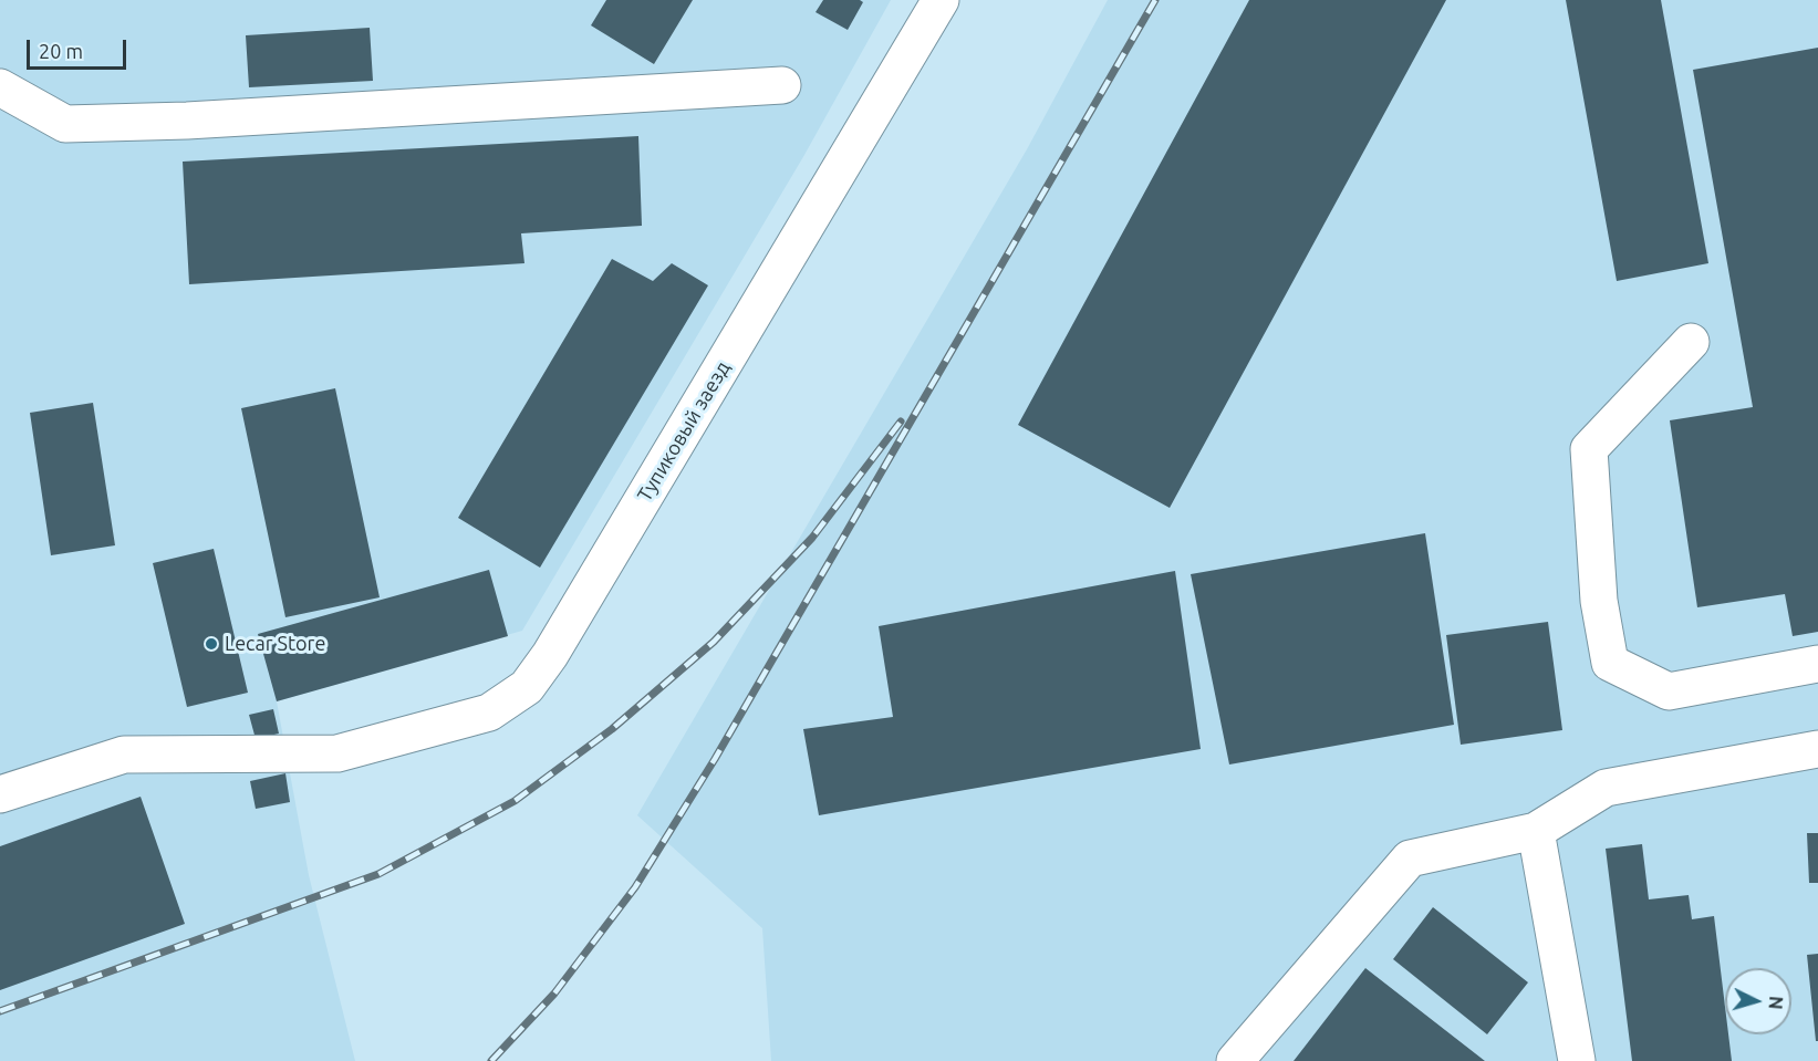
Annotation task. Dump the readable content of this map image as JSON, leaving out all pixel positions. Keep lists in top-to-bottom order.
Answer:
{
  "streets": {
    "street": ["Тупиковый заезд"]
  },
  "places": ["Lecar Store"],
  "scale_bar": "20 m",
  "north": "right"
}
